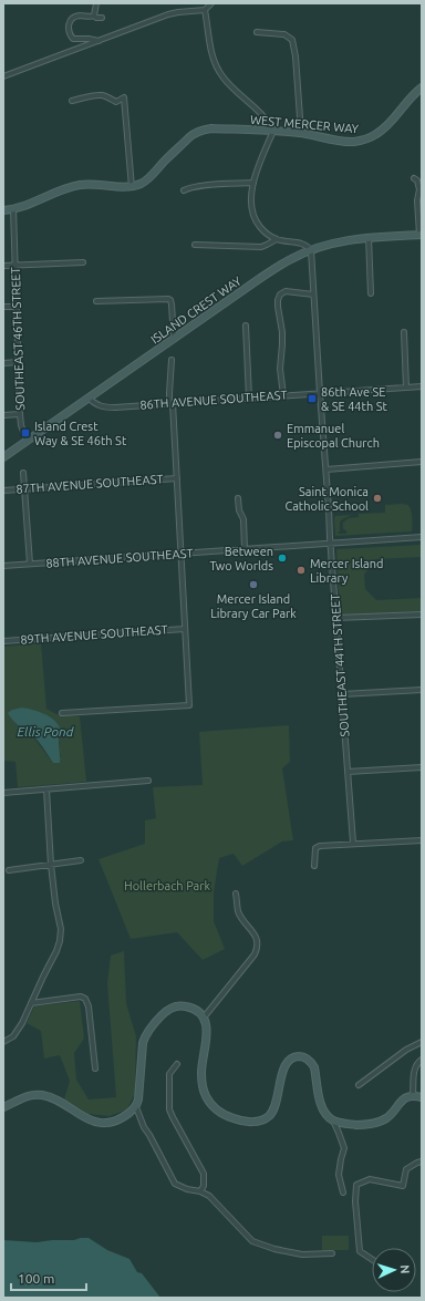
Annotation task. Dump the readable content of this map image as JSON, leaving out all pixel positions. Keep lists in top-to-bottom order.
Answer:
{
  "streets": {
    "street": [
      "WEST MERCER WAY",
      "ISLAND CREST WAY",
      "SOUTHEAST 46TH STREET",
      "86TH AVENUE SOUTHEAST",
      "87TH AVENUE SOUTHEAST",
      "88TH AVENUE SOUTHEAST",
      "89TH AVENUE SOUTHEAST",
      "SOUTHEAST 44TH STREET"
    ]
  },
  "crossings": [
    ["ISLAND CREST WAY", "SOUTHEAST 46TH STREET"],
    ["ISLAND CREST WAY", "86TH AVENUE SOUTHEAST"],
    ["ISLAND CREST WAY", "SOUTHEAST 44TH STREET"],
    ["86TH AVENUE SOUTHEAST", "SOUTHEAST 44TH STREET"],
    ["88TH AVENUE SOUTHEAST", "SOUTHEAST 44TH STREET"]
  ],
  "water": ["Ellis Pond"],
  "parks": ["Hollerbach Park"],
  "places": {
    "transit": ["86th Ave SE & SE 44th St", "Island Crest Way & SE 46th St"],
    "other": [
      "Emmanuel Episcopal Church",
      "Saint Monica Catholic School",
      "Between Two Worlds",
      "Mercer Island Library",
      "Mercer Island Library Car Park"
    ]
  },
  "scale_bar": "100 m",
  "north": "right"
}
